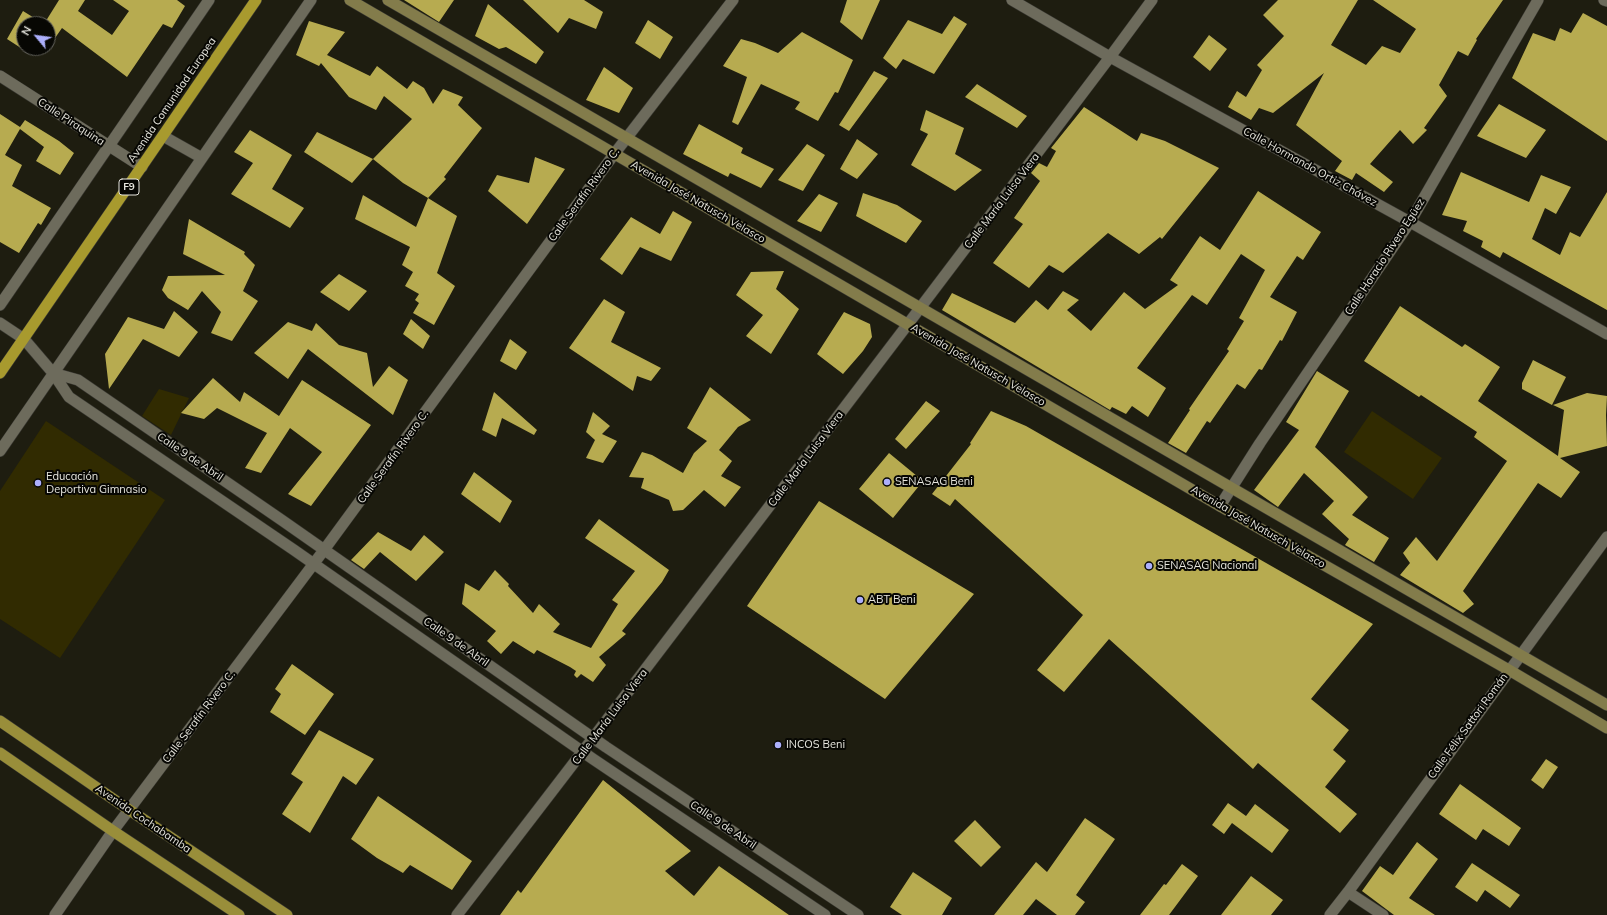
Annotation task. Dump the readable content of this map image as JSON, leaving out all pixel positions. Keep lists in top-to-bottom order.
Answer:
{
  "streets": {
    "highway": ["Avenida Comunidad Europea", "F9"],
    "main road": ["Avenida José Natusch Velasco", "Avenida Cochabamba"],
    "street": [
      "Calle Piraquina",
      "Calle Hormando Ortiz Chávez",
      "Calle Serafín Rivero C.",
      "Calle María Luisa Viera",
      "Calle Horacio Rivero Egüez",
      "Calle 9 de Abril",
      "Calle Félix Sattori Román"
    ]
  },
  "crossings": [
    ["Avenida Comunidad Europea", "Calle Piraquina"],
    ["Avenida Comunidad Europea", "Calle 9 de Abril"],
    ["Calle Hormando Ortiz Chávez", "Calle María Luisa Viera"],
    ["Calle Hormando Ortiz Chávez", "Calle Horacio Rivero Egüez"],
    ["Calle Serafín Rivero C.", "Avenida José Natusch Velasco"],
    ["Calle Serafín Rivero C.", "Calle 9 de Abril"],
    ["Calle Serafín Rivero C.", "Avenida Cochabamba"],
    ["Calle María Luisa Viera", "Avenida José Natusch Velasco"],
    ["Calle María Luisa Viera", "Calle 9 de Abril"],
    ["Avenida José Natusch Velasco", "Calle Horacio Rivero Egüez"],
    ["Avenida José Natusch Velasco", "Calle Félix Sattori Román"]
  ],
  "places": [
    "SENASAG Beni",
    "Educación Deportiva Gimnasio",
    "SENASAG Nacional",
    "ABT Beni",
    "INCOS Beni"
  ],
  "north": "top left"
}
